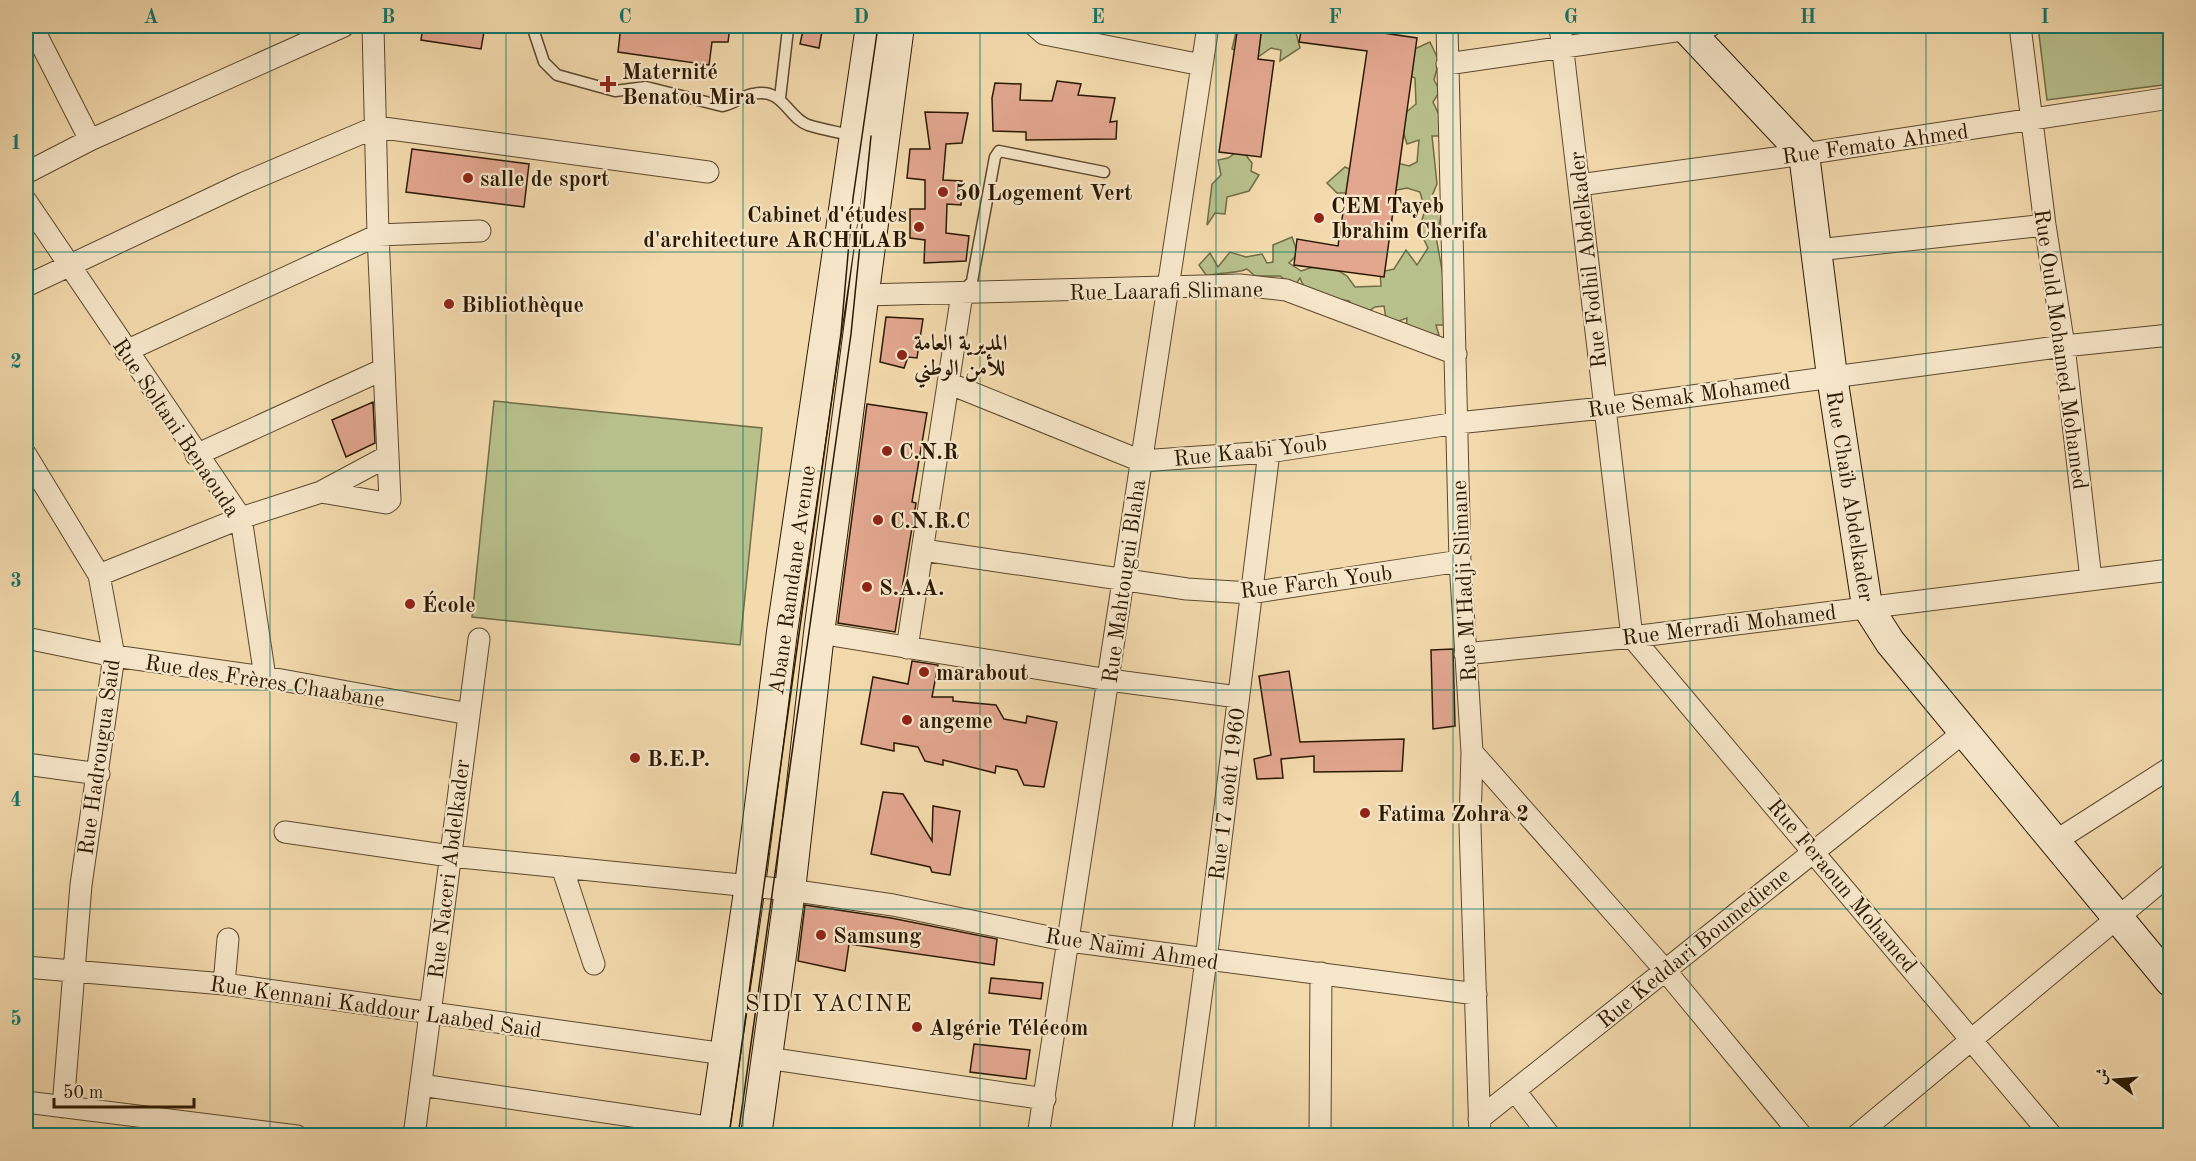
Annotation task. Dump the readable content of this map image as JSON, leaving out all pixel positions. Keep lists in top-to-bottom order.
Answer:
{
  "streets": {
    "main road": ["Rue Chaïb Abdelkader", "Abane Ramdane Avenue"],
    "street": [
      "Rue Femato Ahmed",
      "Rue Fodhil Abdelkader",
      "Rue Laarafi Slimane",
      "Rue Ould Mohamed Mohamed",
      "Rue Semak Mohamed",
      "Rue Soltani Benaouda",
      "Rue Kaabi Youb",
      "Rue Mahtougui Blaha",
      "Rue Farch Youb",
      "Rue M'Hadji Slimane",
      "Rue Merradi Mohamed",
      "Rue des Frères Chaabane",
      "Rue Hadrougua Said",
      "Rue 17 août 1960",
      "Rue Naceri Abdelkader",
      "Rue Feraoun Mohamed",
      "Rue Keddari Boumediene",
      "Rue Naïmi Ahmed",
      "Rue Kennani Kaddour Laabed Said"
    ]
  },
  "crossings": [
    ["Rue Femato Ahmed", "Rue Fodhil Abdelkader"],
    ["Rue Femato Ahmed", "Rue Ould Mohamed Mohamed"],
    ["Rue Femato Ahmed", "Rue Chaïb Abdelkader"],
    ["Rue Fodhil Abdelkader", "Rue Semak Mohamed"],
    ["Rue Fodhil Abdelkader", "Rue Merradi Mohamed"],
    ["Rue Fodhil Abdelkader", "Rue Feraoun Mohamed"],
    ["Rue Laarafi Slimane", "Abane Ramdane Avenue"],
    ["Rue Laarafi Slimane", "Rue Mahtougui Blaha"],
    ["Rue Laarafi Slimane", "Rue M'Hadji Slimane"],
    ["Rue Ould Mohamed Mohamed", "Rue Semak Mohamed"],
    ["Rue Ould Mohamed Mohamed", "Rue Merradi Mohamed"],
    ["Rue Semak Mohamed", "Rue Kaabi Youb"],
    ["Rue Semak Mohamed", "Rue Chaïb Abdelkader"],
    ["Rue Semak Mohamed", "Rue M'Hadji Slimane"],
    ["Rue Soltani Benaouda", "Rue des Frères Chaabane"],
    ["Rue Kaabi Youb", "Rue Mahtougui Blaha"],
    ["Rue Kaabi Youb", "Rue M'Hadji Slimane"],
    ["Rue Kaabi Youb", "Rue 17 août 1960"],
    ["Rue Chaïb Abdelkader", "Rue Merradi Mohamed"],
    ["Rue Chaïb Abdelkader", "Rue Keddari Boumediene"],
    ["Abane Ramdane Avenue", "Rue Naïmi Ahmed"],
    ["Abane Ramdane Avenue", "Rue Kennani Kaddour Laabed Said"],
    ["Rue Mahtougui Blaha", "Rue Farch Youb"],
    ["Rue Mahtougui Blaha", "Rue Naïmi Ahmed"],
    ["Rue Farch Youb", "Rue M'Hadji Slimane"],
    ["Rue Farch Youb", "Rue 17 août 1960"],
    ["Rue M'Hadji Slimane", "Rue Merradi Mohamed"],
    ["Rue M'Hadji Slimane", "Rue Keddari Boumediene"],
    ["Rue M'Hadji Slimane", "Rue Naïmi Ahmed"],
    ["Rue Merradi Mohamed", "Rue Feraoun Mohamed"],
    ["Rue des Frères Chaabane", "Rue Hadrougua Said"],
    ["Rue des Frères Chaabane", "Rue Naceri Abdelkader"],
    ["Rue Hadrougua Said", "Rue Kennani Kaddour Laabed Said"],
    ["Rue 17 août 1960", "Rue Naïmi Ahmed"],
    ["Rue Naceri Abdelkader", "Rue Naïmi Ahmed"],
    ["Rue Naceri Abdelkader", "Rue Kennani Kaddour Laabed Said"],
    ["Rue Feraoun Mohamed", "Rue Keddari Boumediene"]
  ],
  "districts": ["SIDI YACINE"],
  "places": {
    "health": ["Maternité Benatou Mira"],
    "other": [
      "salle de sport",
      "50 Logement Vert",
      "CEM Tayeb Ibrahim Cherifa",
      "Cabinet d'études d'architecture ARCHILAB",
      "Bibliothèque",
      "المديرية العامة للأمن الوطني",
      "C.N.R",
      "C.N.R.C",
      "S.A.A.",
      "École",
      "marabout",
      "angeme",
      "B.E.P.",
      "Fatima Zohra 2",
      "Samsung",
      "Algérie Télécom"
    ]
  },
  "scale_bar": "50 m",
  "north": "left",
  "grid": {
    "columns": [
      "A",
      "B",
      "C",
      "D",
      "E",
      "F",
      "G",
      "H",
      "I"
    ],
    "rows": [
      "1",
      "2",
      "3",
      "4",
      "5"
    ]
  }
}
